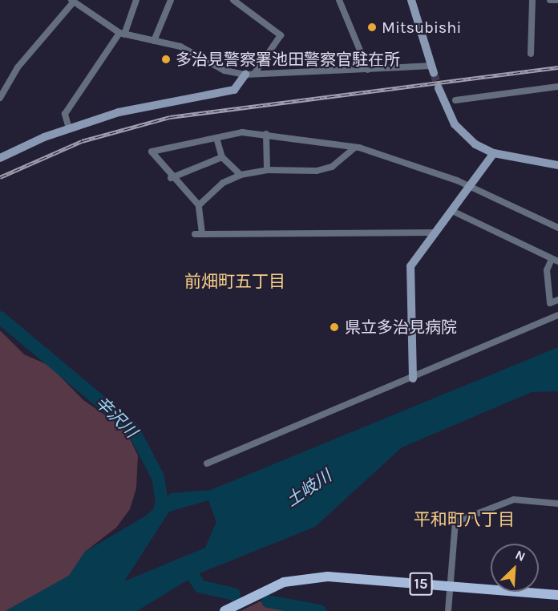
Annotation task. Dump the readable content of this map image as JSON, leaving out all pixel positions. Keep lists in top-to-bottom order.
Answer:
{
  "streets": {
    "main road": ["15"]
  },
  "districts": ["前畑町五丁目", "平和町八丁目"],
  "water": ["辛沢川", "土岐川"],
  "places": ["Mitsubishi", "多治見警察署池田警察官駐在所", "県立多治見病院"],
  "north": "top right"
}
